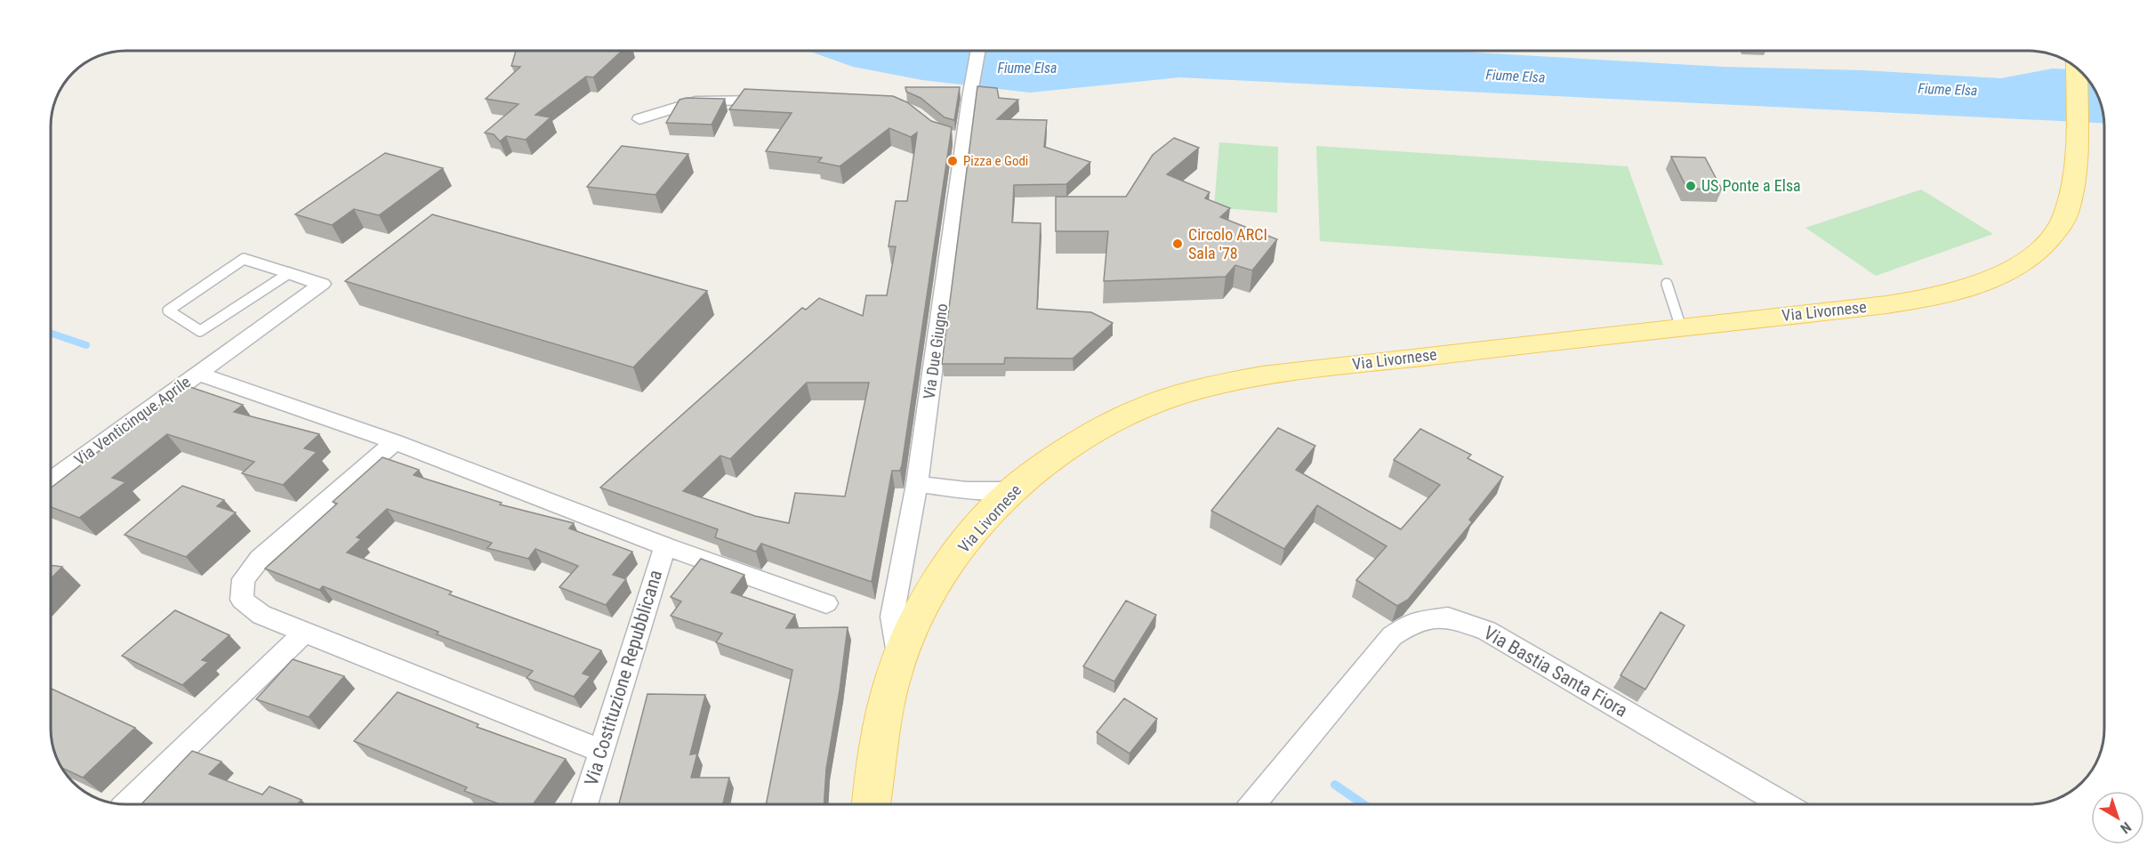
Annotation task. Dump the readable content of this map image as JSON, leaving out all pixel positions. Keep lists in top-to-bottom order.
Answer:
{
  "streets": {
    "main road": ["Via Livornese"],
    "street": [
      "Via Due Giugno",
      "Via Venticinque Aprile",
      "Via Bastia Santa Fiora",
      "Via Costituzione Repubblicana"
    ]
  },
  "crossings": [
    ["Via Livornese", "Via Due Giugno"]
  ],
  "water": ["Fiume Elsa"],
  "places": ["Pizza e Godi", "US Ponte a Elsa", "Circolo ARCI Sala '78"],
  "north": "bottom right"
}
